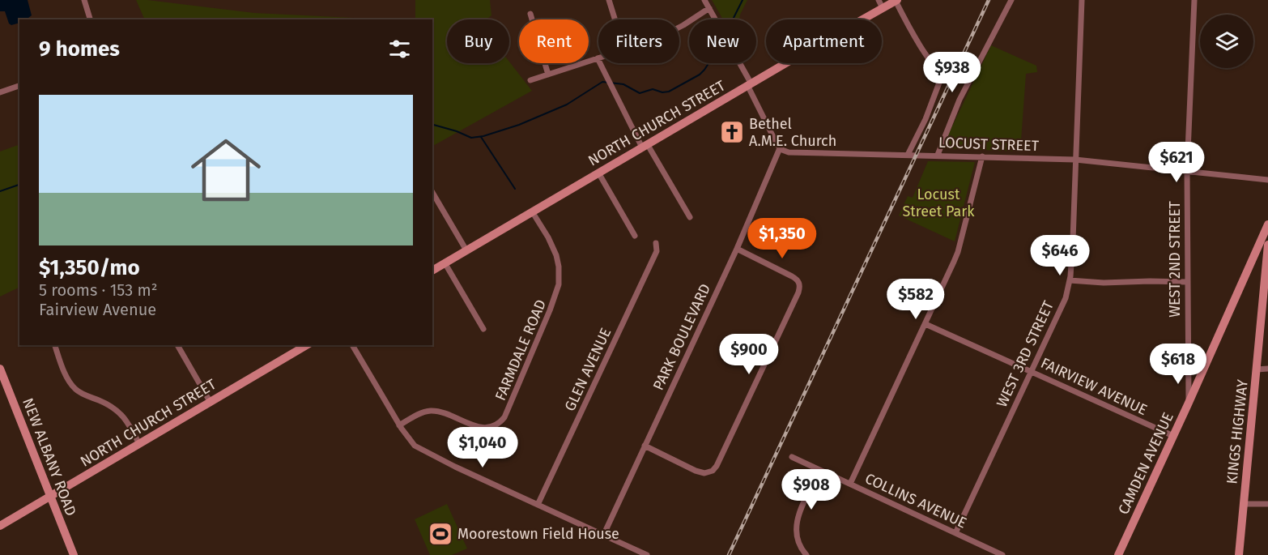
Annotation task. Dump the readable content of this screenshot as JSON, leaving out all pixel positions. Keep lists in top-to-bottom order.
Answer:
{
  "streets": {
    "main road": [
      "NORTH CHURCH STREET",
      "KINGS HIGHWAY",
      "NEW ALBANY ROAD",
      "CAMDEN AVENUE"
    ],
    "street": [
      "LOCUST STREET",
      "WEST 2ND STREET",
      "PARK BOULEVARD",
      "FARMDALE ROAD",
      "WEST 3RD STREET",
      "GLEN AVENUE",
      "FAIRVIEW AVENUE",
      "COLLINS AVENUE"
    ]
  },
  "crossings": [
    ["NORTH CHURCH STREET", "FARMDALE ROAD"],
    ["NORTH CHURCH STREET", "NEW ALBANY ROAD"],
    ["LOCUST STREET", "WEST 2ND STREET"],
    ["LOCUST STREET", "PARK BOULEVARD"],
    ["LOCUST STREET", "WEST 3RD STREET"],
    ["WEST 2ND STREET", "CAMDEN AVENUE"],
    ["WEST 3RD STREET", "FAIRVIEW AVENUE"],
    ["WEST 3RD STREET", "COLLINS AVENUE"],
    ["FAIRVIEW AVENUE", "CAMDEN AVENUE"]
  ],
  "parks": ["Locust Street Park"],
  "places": {
    "church": ["Bethel A.M.E. Church"],
    "sports": ["Moorestown Field House"]
  },
  "page": {
    "chip": [
      "Buy",
      "Rent",
      "Filters",
      "New",
      "Apartment"
    ],
    "heading": "9 homes",
    "price": [
      "$938",
      "$621",
      "$1,350",
      "$646",
      "$582",
      "$900",
      "$618",
      "$1,040",
      "$908"
    ],
    "list": [
      {
        "name": "$1,350/mo",
        "note": "5 rooms · 153 m² · Fairview Avenue"
      }
    ]
  }
}
